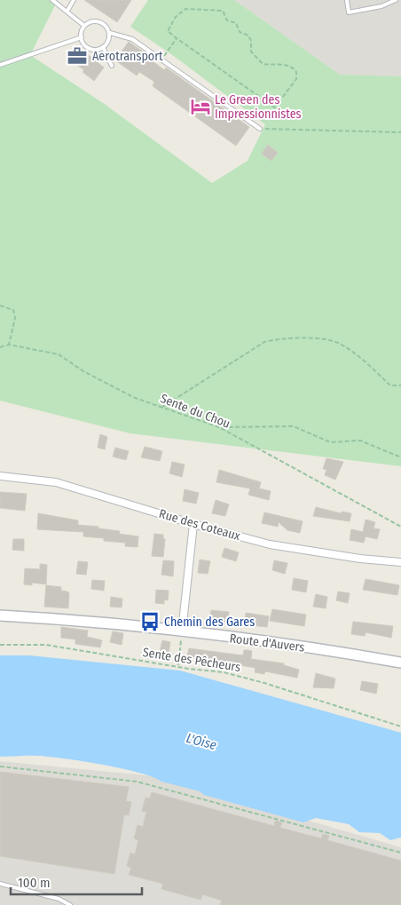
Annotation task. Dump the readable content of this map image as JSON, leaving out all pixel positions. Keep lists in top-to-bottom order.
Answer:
{
  "streets": {
    "main road": ["Route d'Auvers"],
    "street": ["Rue des Coteaux"],
    "path": ["Sente du Chou", "Sente des Pêcheurs"]
  },
  "water": ["L'Oise"],
  "places": {
    "office": ["Aerotransport"],
    "hotel": ["Le Green des Impressionnistes"],
    "bus stop": ["Chemin des Gares"]
  },
  "scale_bar": "100 m"
}
